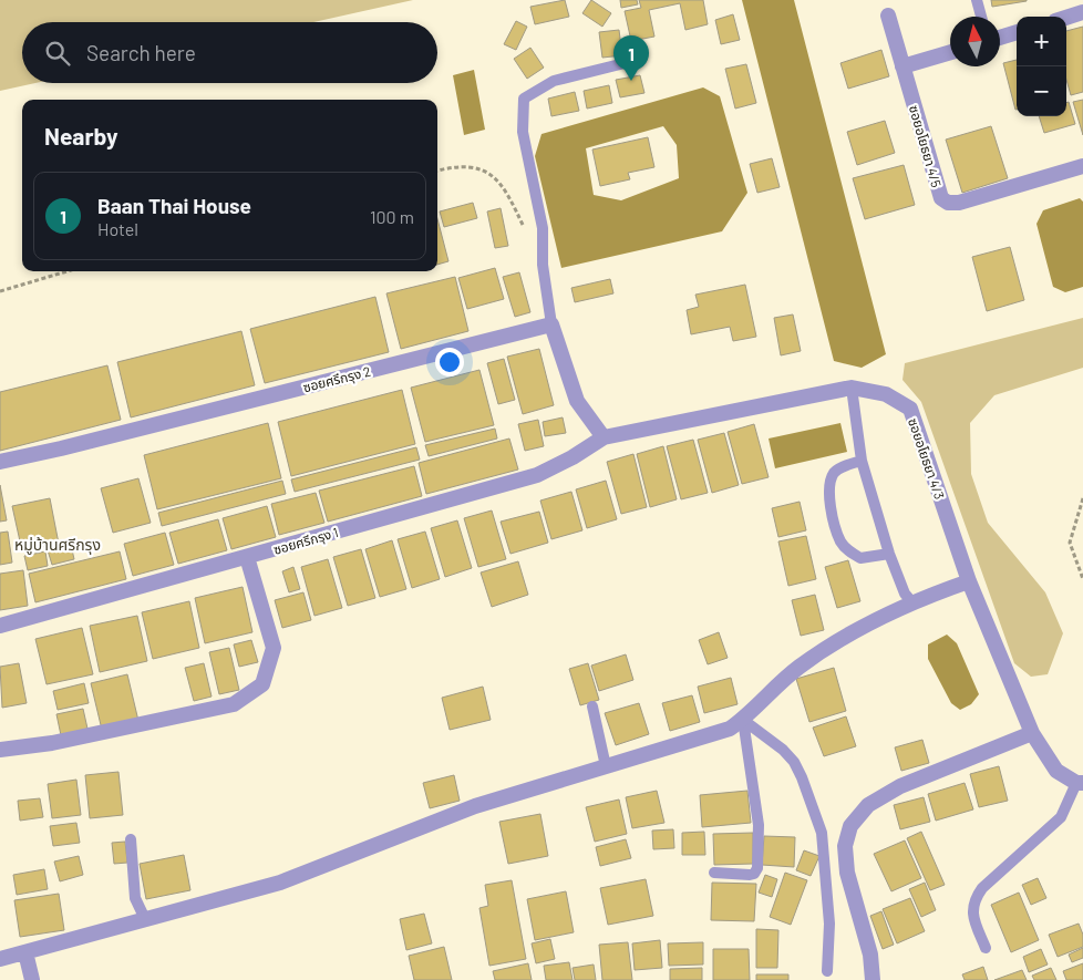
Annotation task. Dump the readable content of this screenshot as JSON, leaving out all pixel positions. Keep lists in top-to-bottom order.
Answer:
{
  "streets": {
    "street": [
      "ซอยอโยธยา 4/5",
      "ซอยศรีกรุง 2",
      "ซอยอโยธยา 4/3",
      "ซอยศรีกรุง 1"
    ]
  },
  "crossings": [
    ["ซอยอโยธยา 4/3", "ซอยศรีกรุง 1"]
  ],
  "districts": ["หมู่บ้านศรีกรุง"],
  "north": "top",
  "page": {
    "map_buttons": ["+", "−"],
    "search": "Search here",
    "pins": "1",
    "heading": "Nearby",
    "list": [
      {
        "mark": "1",
        "name": "Baan Thai House",
        "note": "Hotel",
        "value": "100 m"
      }
    ]
  }
}
